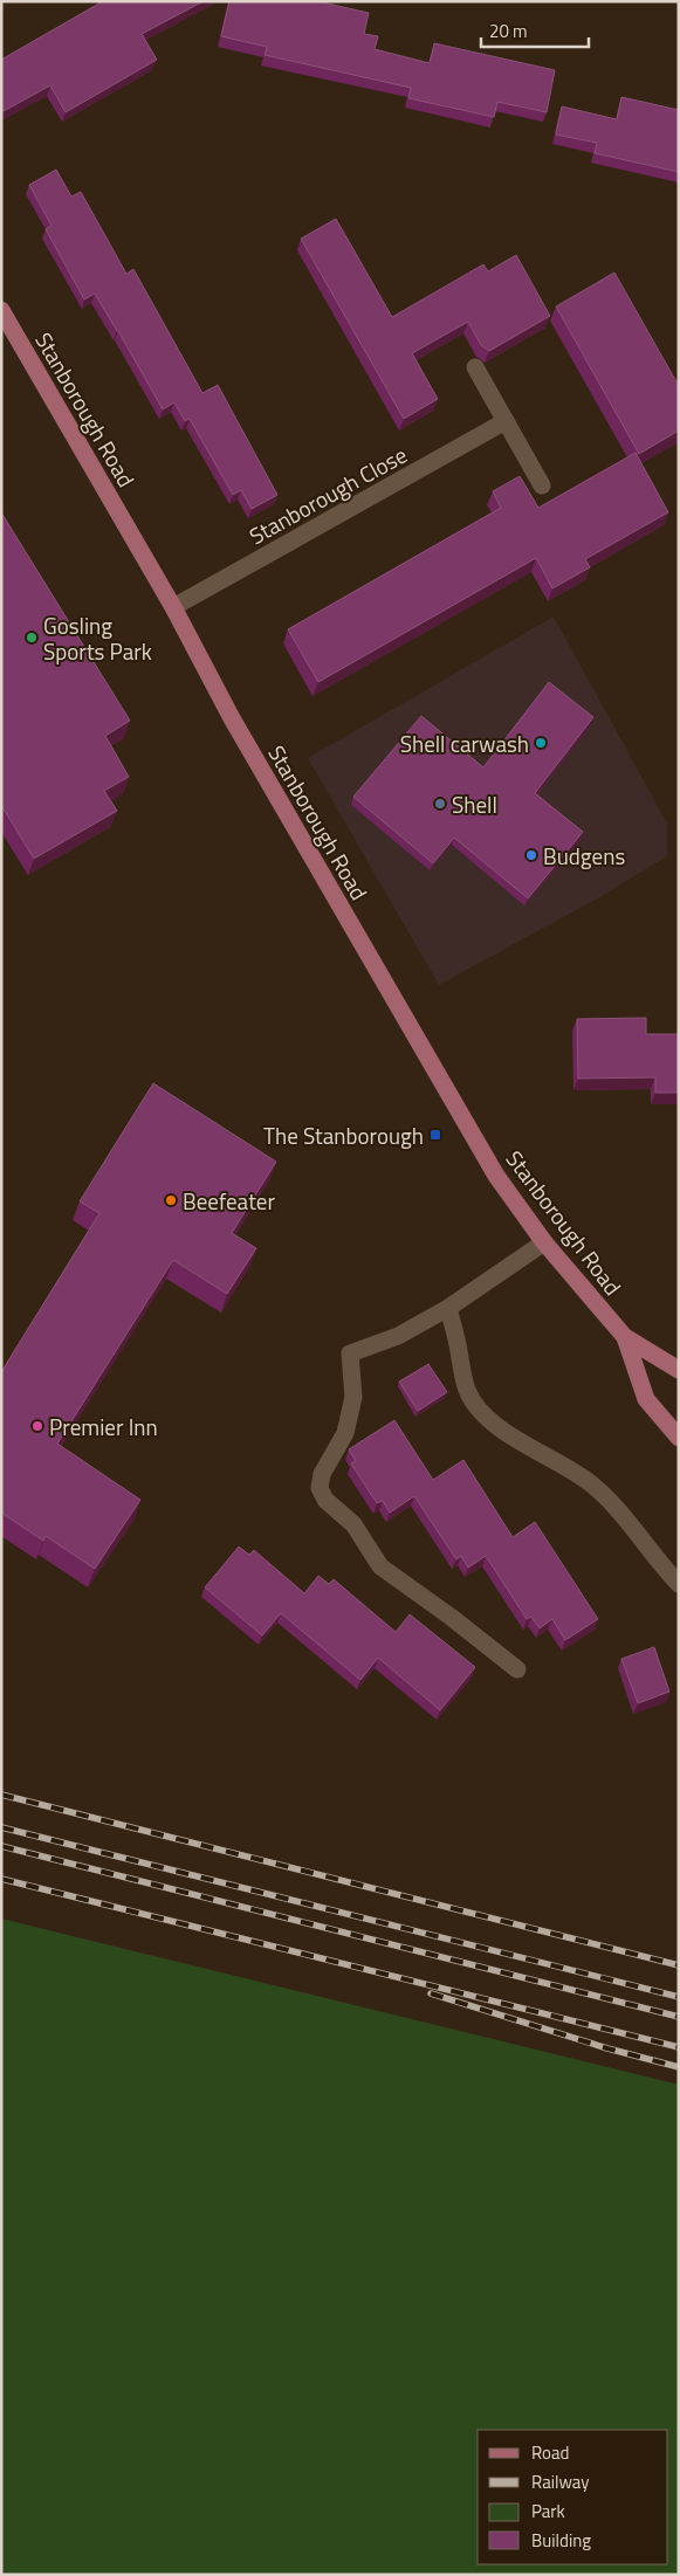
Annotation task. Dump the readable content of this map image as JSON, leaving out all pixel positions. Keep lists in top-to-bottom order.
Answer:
{
  "streets": {
    "main road": ["Stanborough Road"],
    "street": ["Stanborough Close"]
  },
  "crossings": [
    ["Stanborough Road", "Stanborough Close"]
  ],
  "places": {
    "other": [
      "Gosling Sports Park",
      "Shell carwash",
      "Shell",
      "Budgens",
      "Beefeater",
      "Premier Inn"
    ],
    "transit": ["The Stanborough"]
  },
  "legend": [
    "Road",
    "Railway",
    "Park",
    "Building"
  ],
  "scale_bar": "20 m"
}
